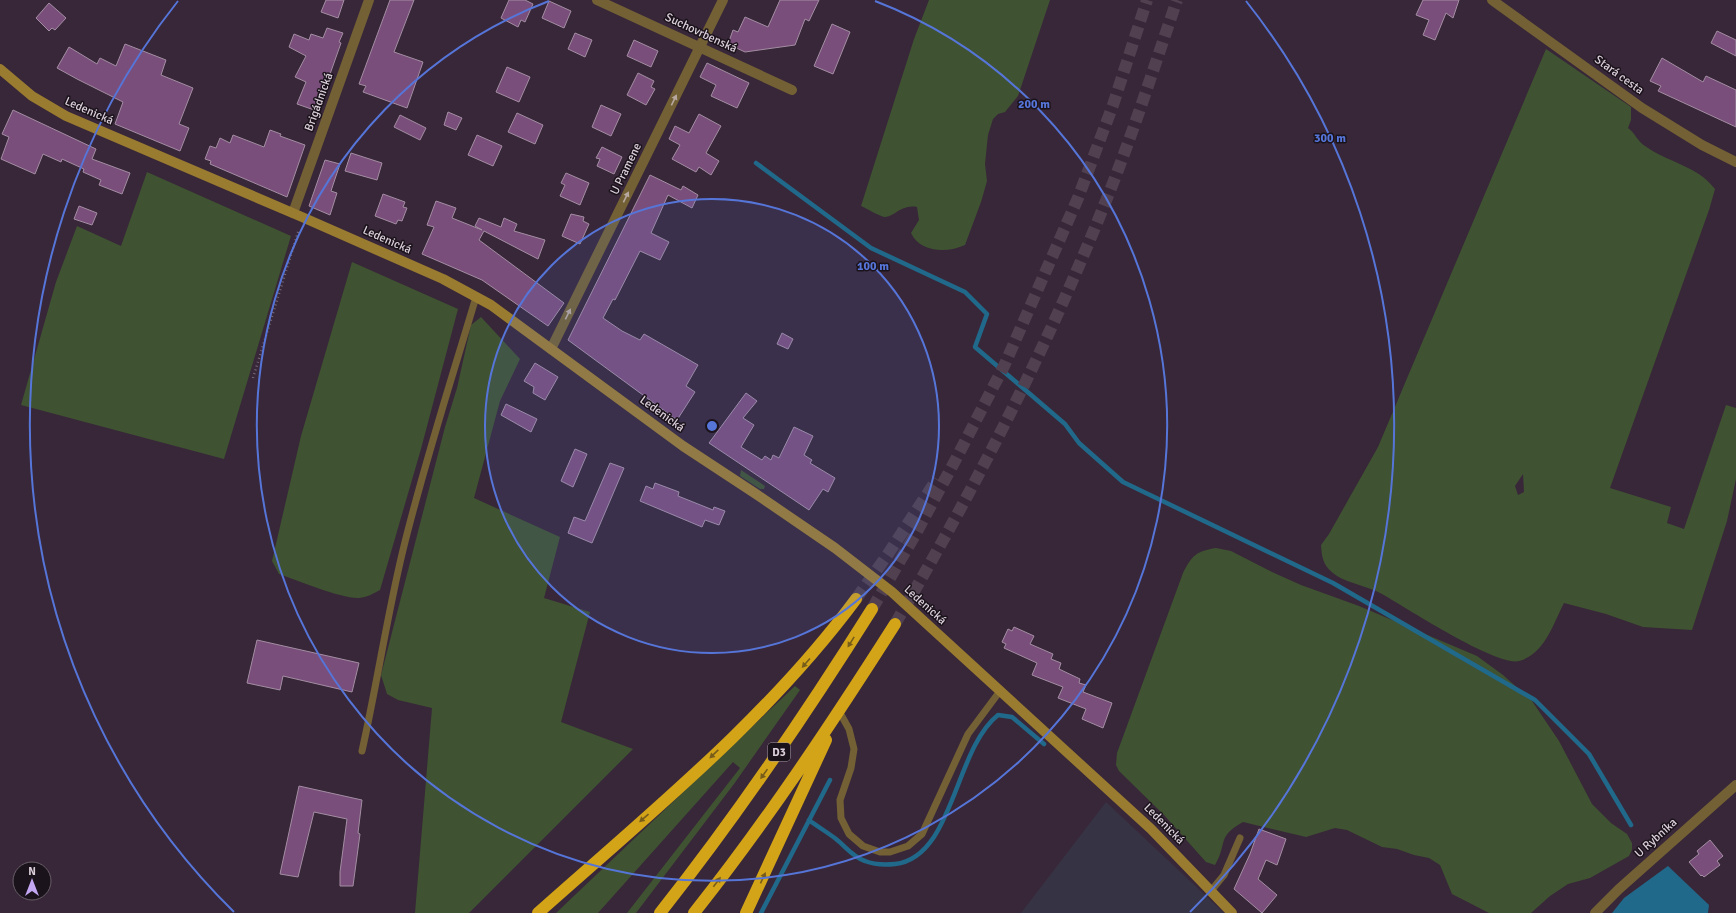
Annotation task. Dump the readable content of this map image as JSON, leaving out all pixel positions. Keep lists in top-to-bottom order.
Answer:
{
  "streets": {
    "highway": ["D3"],
    "main road": ["Ledenická"],
    "street": [
      "Suchovrbenská",
      "Stará cesta",
      "Brigádnická",
      "U Pramene",
      "U Rybníka"
    ]
  },
  "crossings": [
    ["Suchovrbenská", "U Pramene"],
    ["Brigádnická", "Ledenická"],
    ["Ledenická", "U Pramene"]
  ],
  "one_way": ["U Pramene"],
  "north": "top",
  "rings": ["200 m", "300 m", "100 m"]
}
